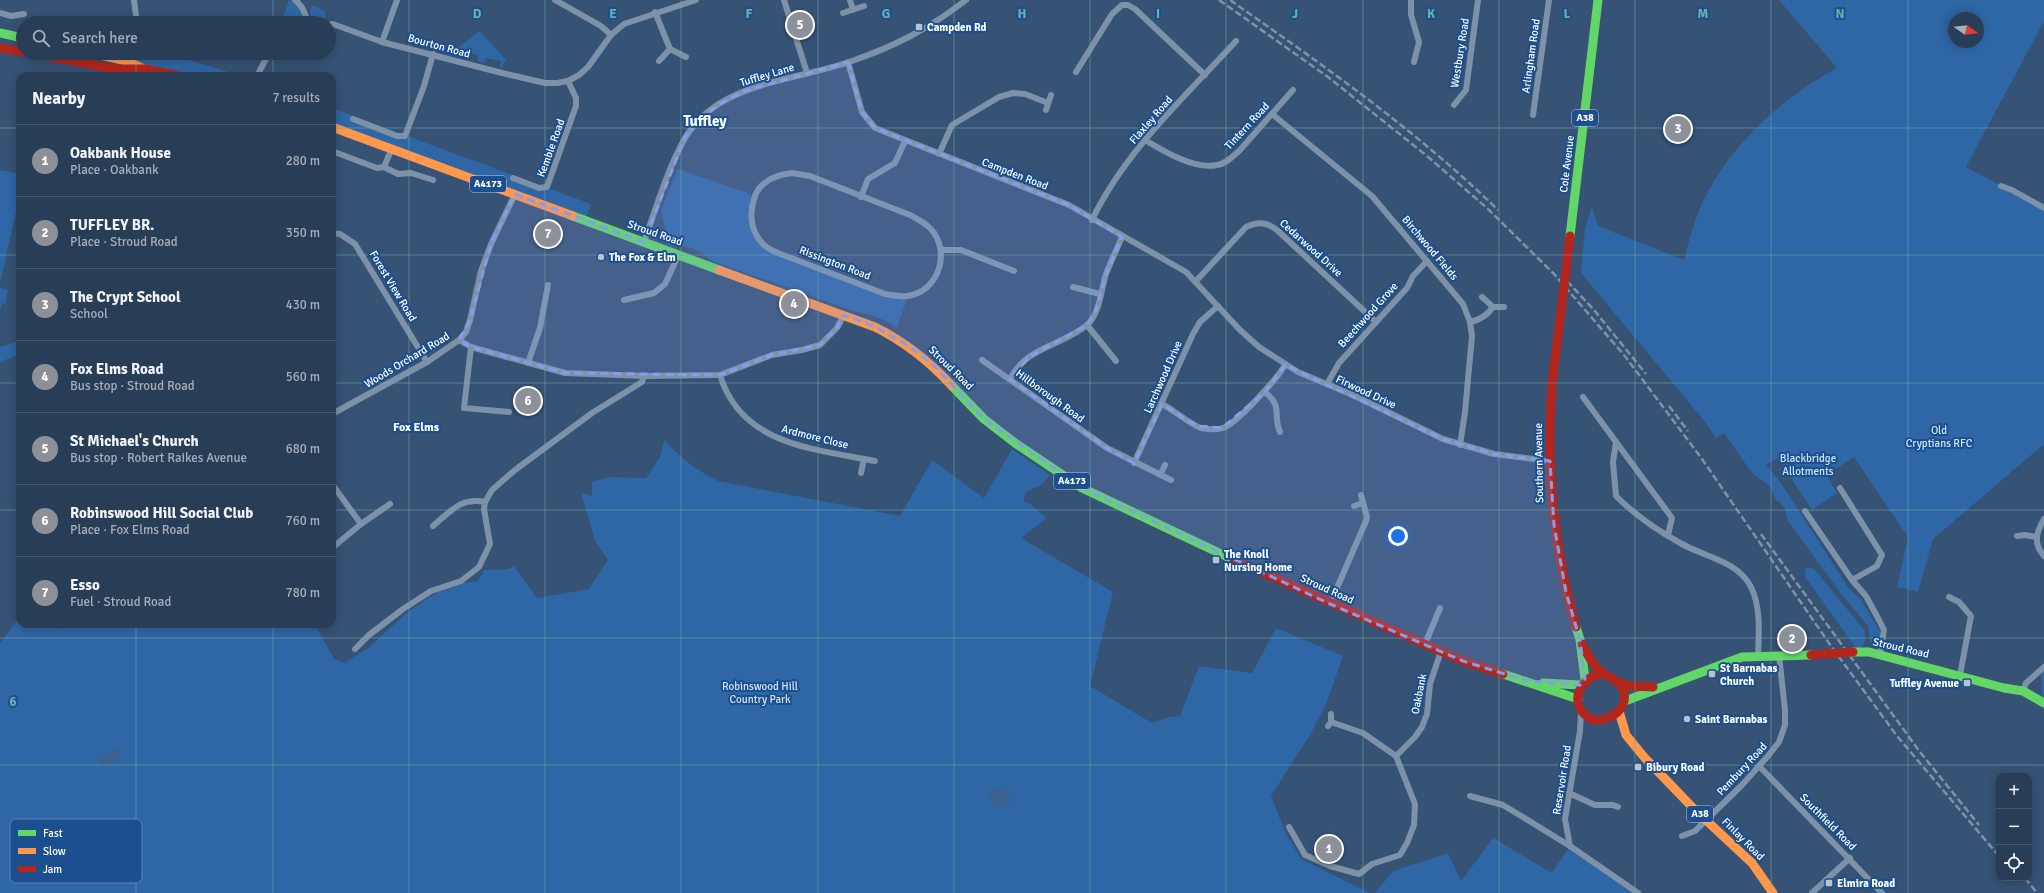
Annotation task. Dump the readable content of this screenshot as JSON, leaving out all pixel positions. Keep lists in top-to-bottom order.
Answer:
{
  "streets": {
    "main road": [
      "A38",
      "Cole Avenue",
      "A4173",
      "Stroud Road",
      "Southern Avenue",
      "Finlay Road"
    ],
    "street": [
      "Bourton Road",
      "Westbury Road",
      "Arlingham Road",
      "Tuffley Lane",
      "Flaxley Road",
      "Tintern Road",
      "Kemble Road",
      "Campden Road",
      "Cedarwood Drive",
      "Birchwood Fields",
      "Rissington Road",
      "Forest View Road",
      "Beechwood Grove",
      "Woods Orchard Road",
      "Larchwood Drive",
      "Firwood Drive",
      "Hillborough Road",
      "Ardmore Close",
      "Oakbank",
      "Pembury Road",
      "Reservoir Road",
      "Southfield Road"
    ]
  },
  "crossings": [
    ["Bourton Road", "Kemble Road"],
    ["Tuffley Lane", "Campden Road"],
    ["Tuffley Lane", "Stroud Road"],
    ["A38", "A4173"],
    ["A38", "Stroud Road"],
    ["A38", "Southern Avenue"],
    ["A38", "Reservoir Road"],
    ["A38", "Finlay Road"],
    ["Flaxley Road", "Tintern Road"],
    ["Flaxley Road", "Campden Road"],
    ["Tintern Road", "Birchwood Fields"],
    ["Cole Avenue", "Southern Avenue"],
    ["Campden Road", "Cedarwood Drive"],
    ["Campden Road", "Firwood Drive"],
    ["A4173", "Stroud Road"],
    ["A4173", "Reservoir Road"],
    ["A4173", "Finlay Road"],
    ["Stroud Road", "Woods Orchard Road"],
    ["Stroud Road", "Oakbank"],
    ["Stroud Road", "Pembury Road"],
    ["Stroud Road", "Reservoir Road"],
    ["Stroud Road", "Finlay Road"],
    ["Cedarwood Drive", "Beechwood Grove"],
    ["Birchwood Fields", "Beechwood Grove"],
    ["Birchwood Fields", "Firwood Drive"],
    ["Forest View Road", "Woods Orchard Road"],
    ["Beechwood Grove", "Firwood Drive"],
    ["Larchwood Drive", "Firwood Drive"],
    ["Larchwood Drive", "Hillborough Road"],
    ["Firwood Drive", "Southern Avenue"],
    ["Pembury Road", "Southfield Road"],
    ["Pembury Road", "Finlay Road"],
    ["Reservoir Road", "Finlay Road"]
  ],
  "districts": ["Tuffley", "Fox Elms"],
  "parks": ["Old Cryptians RFC", "Blackbridge Allotments", "Robinswood Hill Country Park"],
  "places": {
    "transit": [
      "Campden Rd",
      "The Knoll Nursing Home",
      "St Barnabas Church",
      "Tuffley Avenue",
      "Bibury Road",
      "Elmira Road"
    ],
    "other": ["The Fox & Elm", "Saint Barnabas"]
  },
  "legend": ["Fast", "Slow", "Jam"],
  "north": "right",
  "page": {
    "pins": [
      "5",
      "3",
      "7",
      "4",
      "6",
      "2",
      "1"
    ],
    "search": "Search here",
    "heading": ["Nearby", "7 results"],
    "list": [
      {
        "mark": "1",
        "name": "Oakbank House",
        "note": "Place · Oakbank",
        "value": "280 m"
      },
      {
        "mark": "2",
        "name": "TUFFLEY BR.",
        "note": "Place · Stroud Road",
        "value": "350 m"
      },
      {
        "mark": "3",
        "name": "The Crypt School",
        "note": "School",
        "value": "430 m"
      },
      {
        "mark": "4",
        "name": "Fox Elms Road",
        "note": "Bus stop · Stroud Road",
        "value": "560 m"
      },
      {
        "mark": "5",
        "name": "St Michael's Church",
        "note": "Bus stop · Robert Raikes Avenue",
        "value": "680 m"
      },
      {
        "mark": "6",
        "name": "Robinswood Hill Social Club",
        "note": "Place · Fox Elms Road",
        "value": "760 m"
      },
      {
        "mark": "7",
        "name": "Esso",
        "note": "Fuel · Stroud Road",
        "value": "780 m"
      }
    ],
    "map_buttons": ["+", "−"]
  },
  "grid": {
    "columns": [
      "D",
      "E",
      "F",
      "G",
      "H",
      "I",
      "J",
      "K",
      "L",
      "M",
      "N"
    ],
    "rows": ["6"]
  }
}
